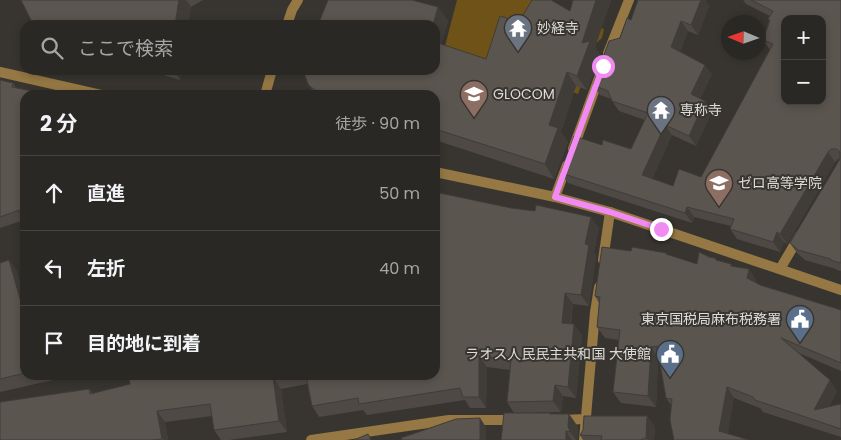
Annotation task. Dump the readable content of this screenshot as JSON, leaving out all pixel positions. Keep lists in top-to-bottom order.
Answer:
{
  "places": {
    "temple": ["妙経寺", "専称寺"],
    "school or university": ["GLOCOM", "ゼロ高等学院"],
    "public building": ["東京国税局麻布税務署", "ラオス人民民主共和国 大使館"]
  },
  "north": "left",
  "page": {
    "map_buttons": ["+", "−"],
    "search": "ここで検索",
    "heading": ["2 分", "徒歩 · 90 m"],
    "list": [
      ["直進", "50 m"],
      ["左折", "40 m"],
      "目的地に到着"
    ]
  }
}
